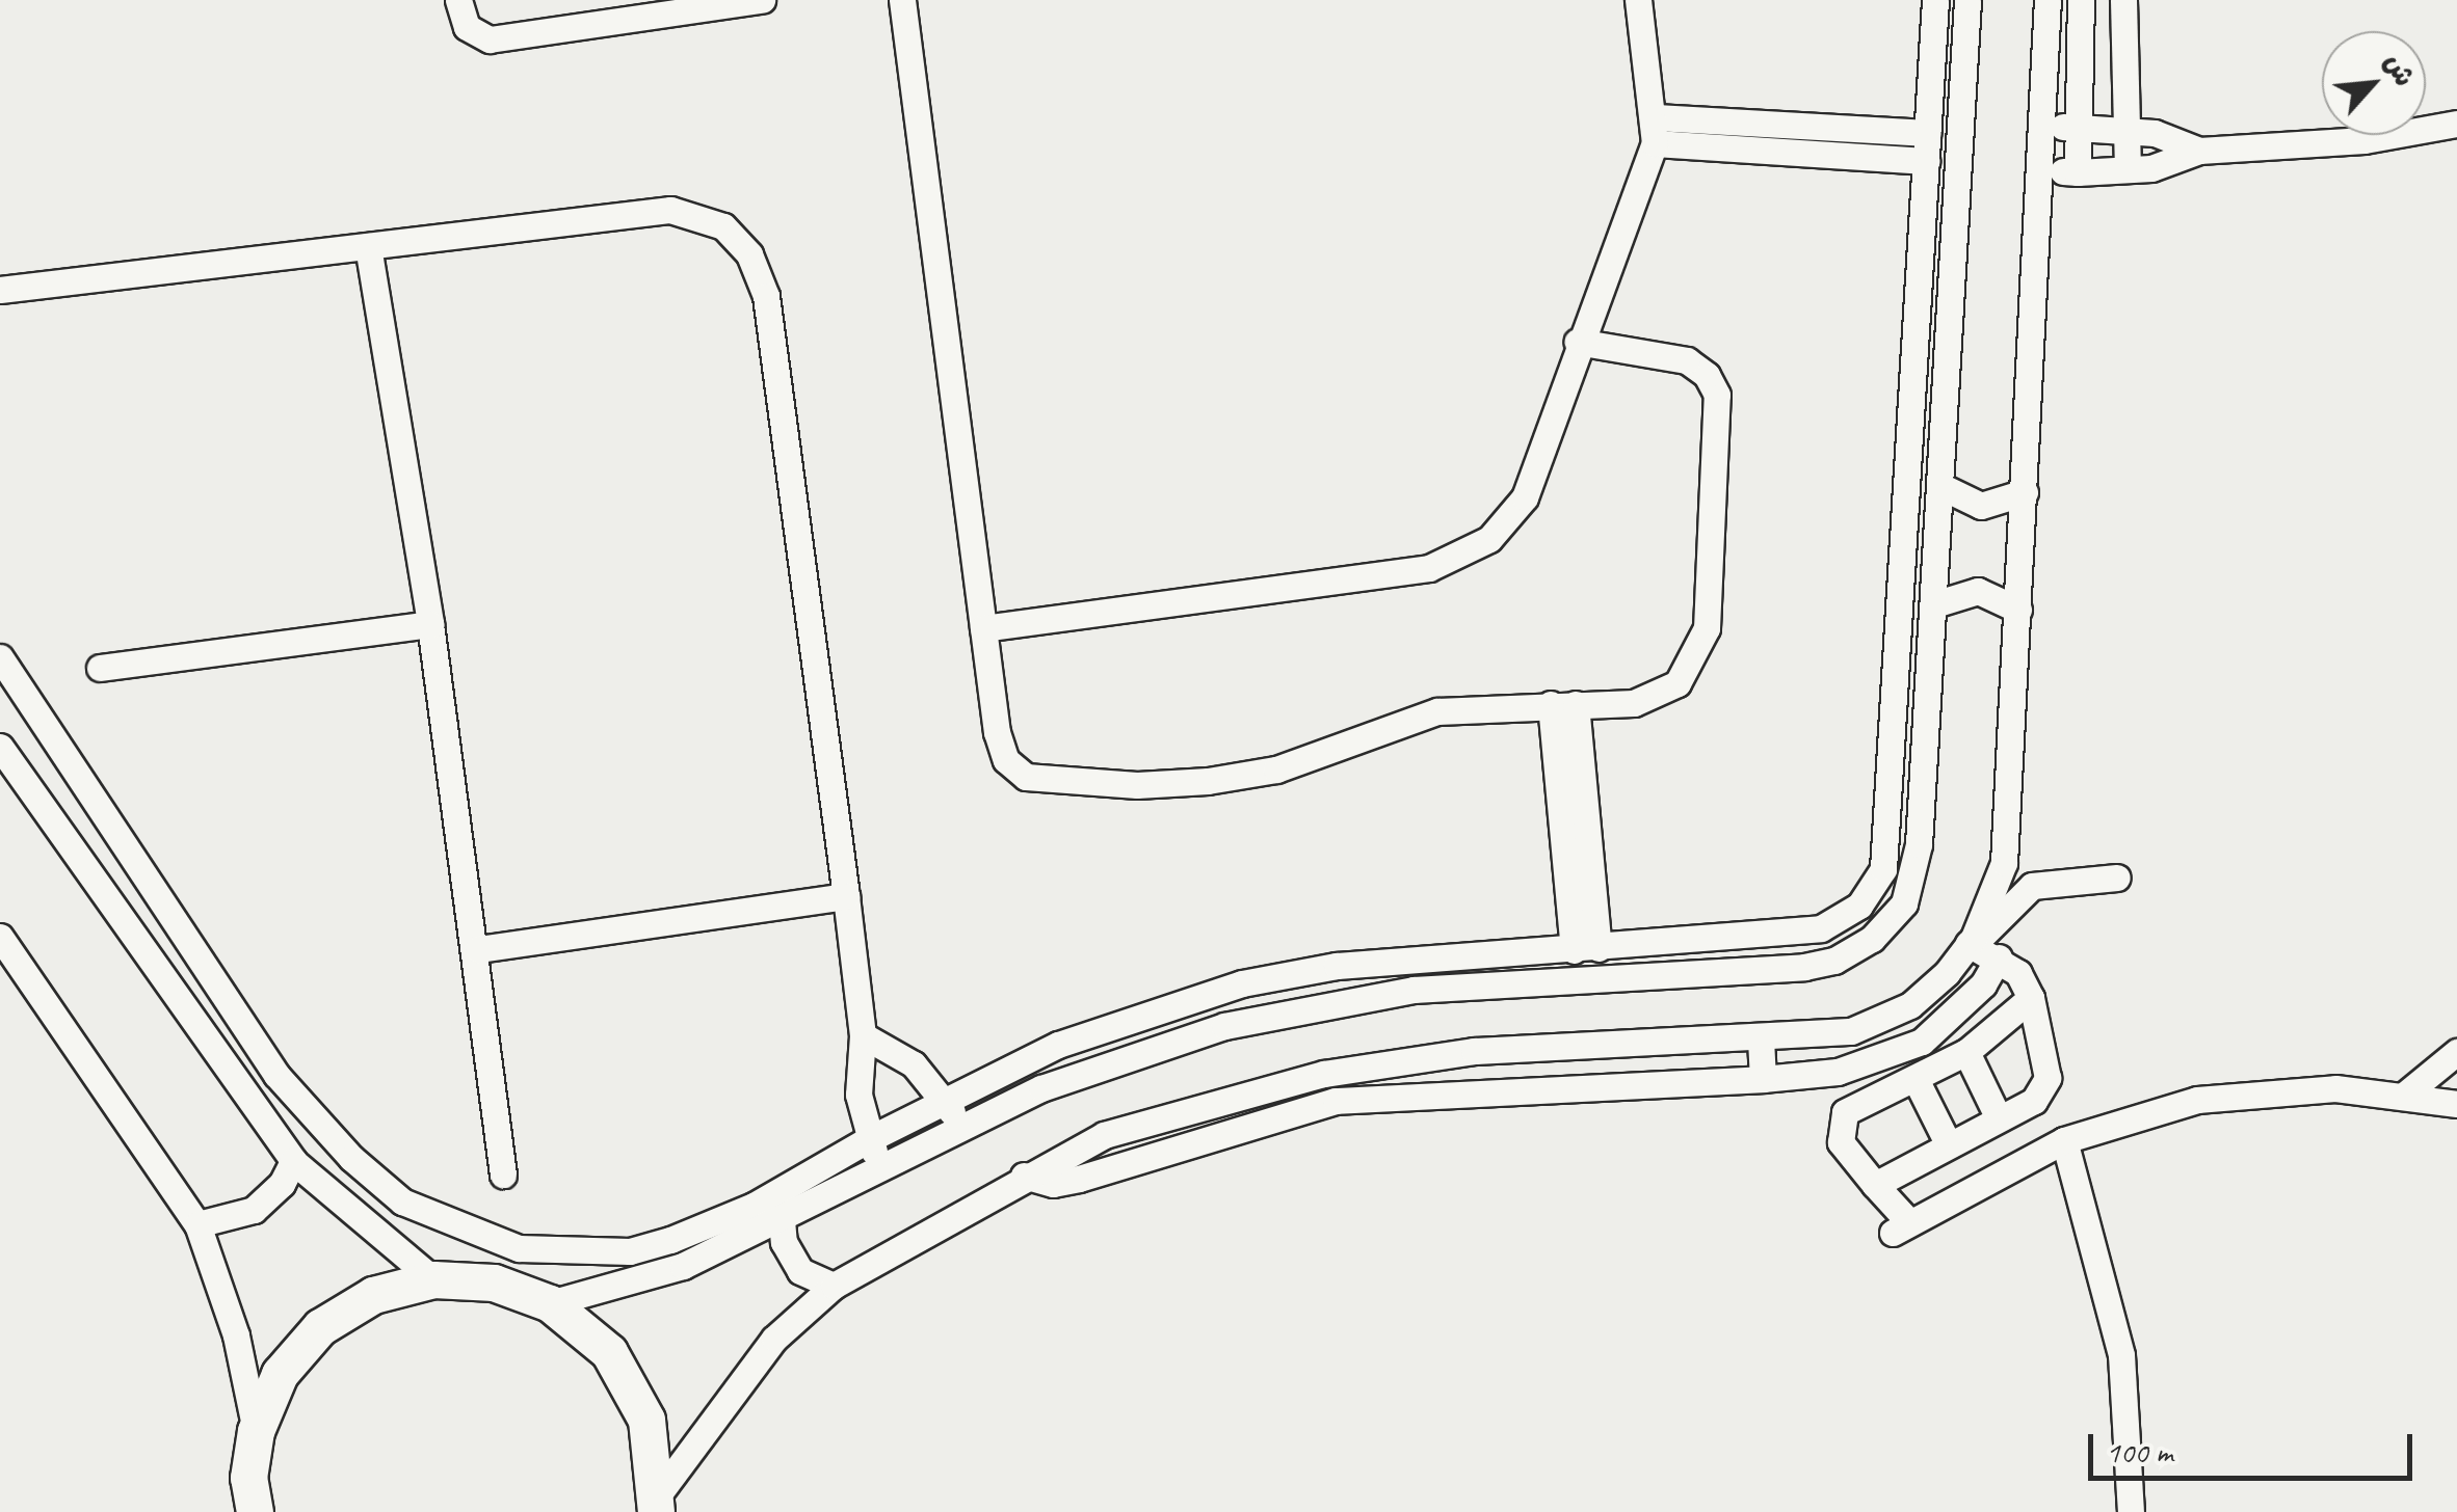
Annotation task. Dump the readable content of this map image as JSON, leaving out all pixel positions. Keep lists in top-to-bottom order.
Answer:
{
  "scale_bar": "100 m",
  "north": "top right"
}
